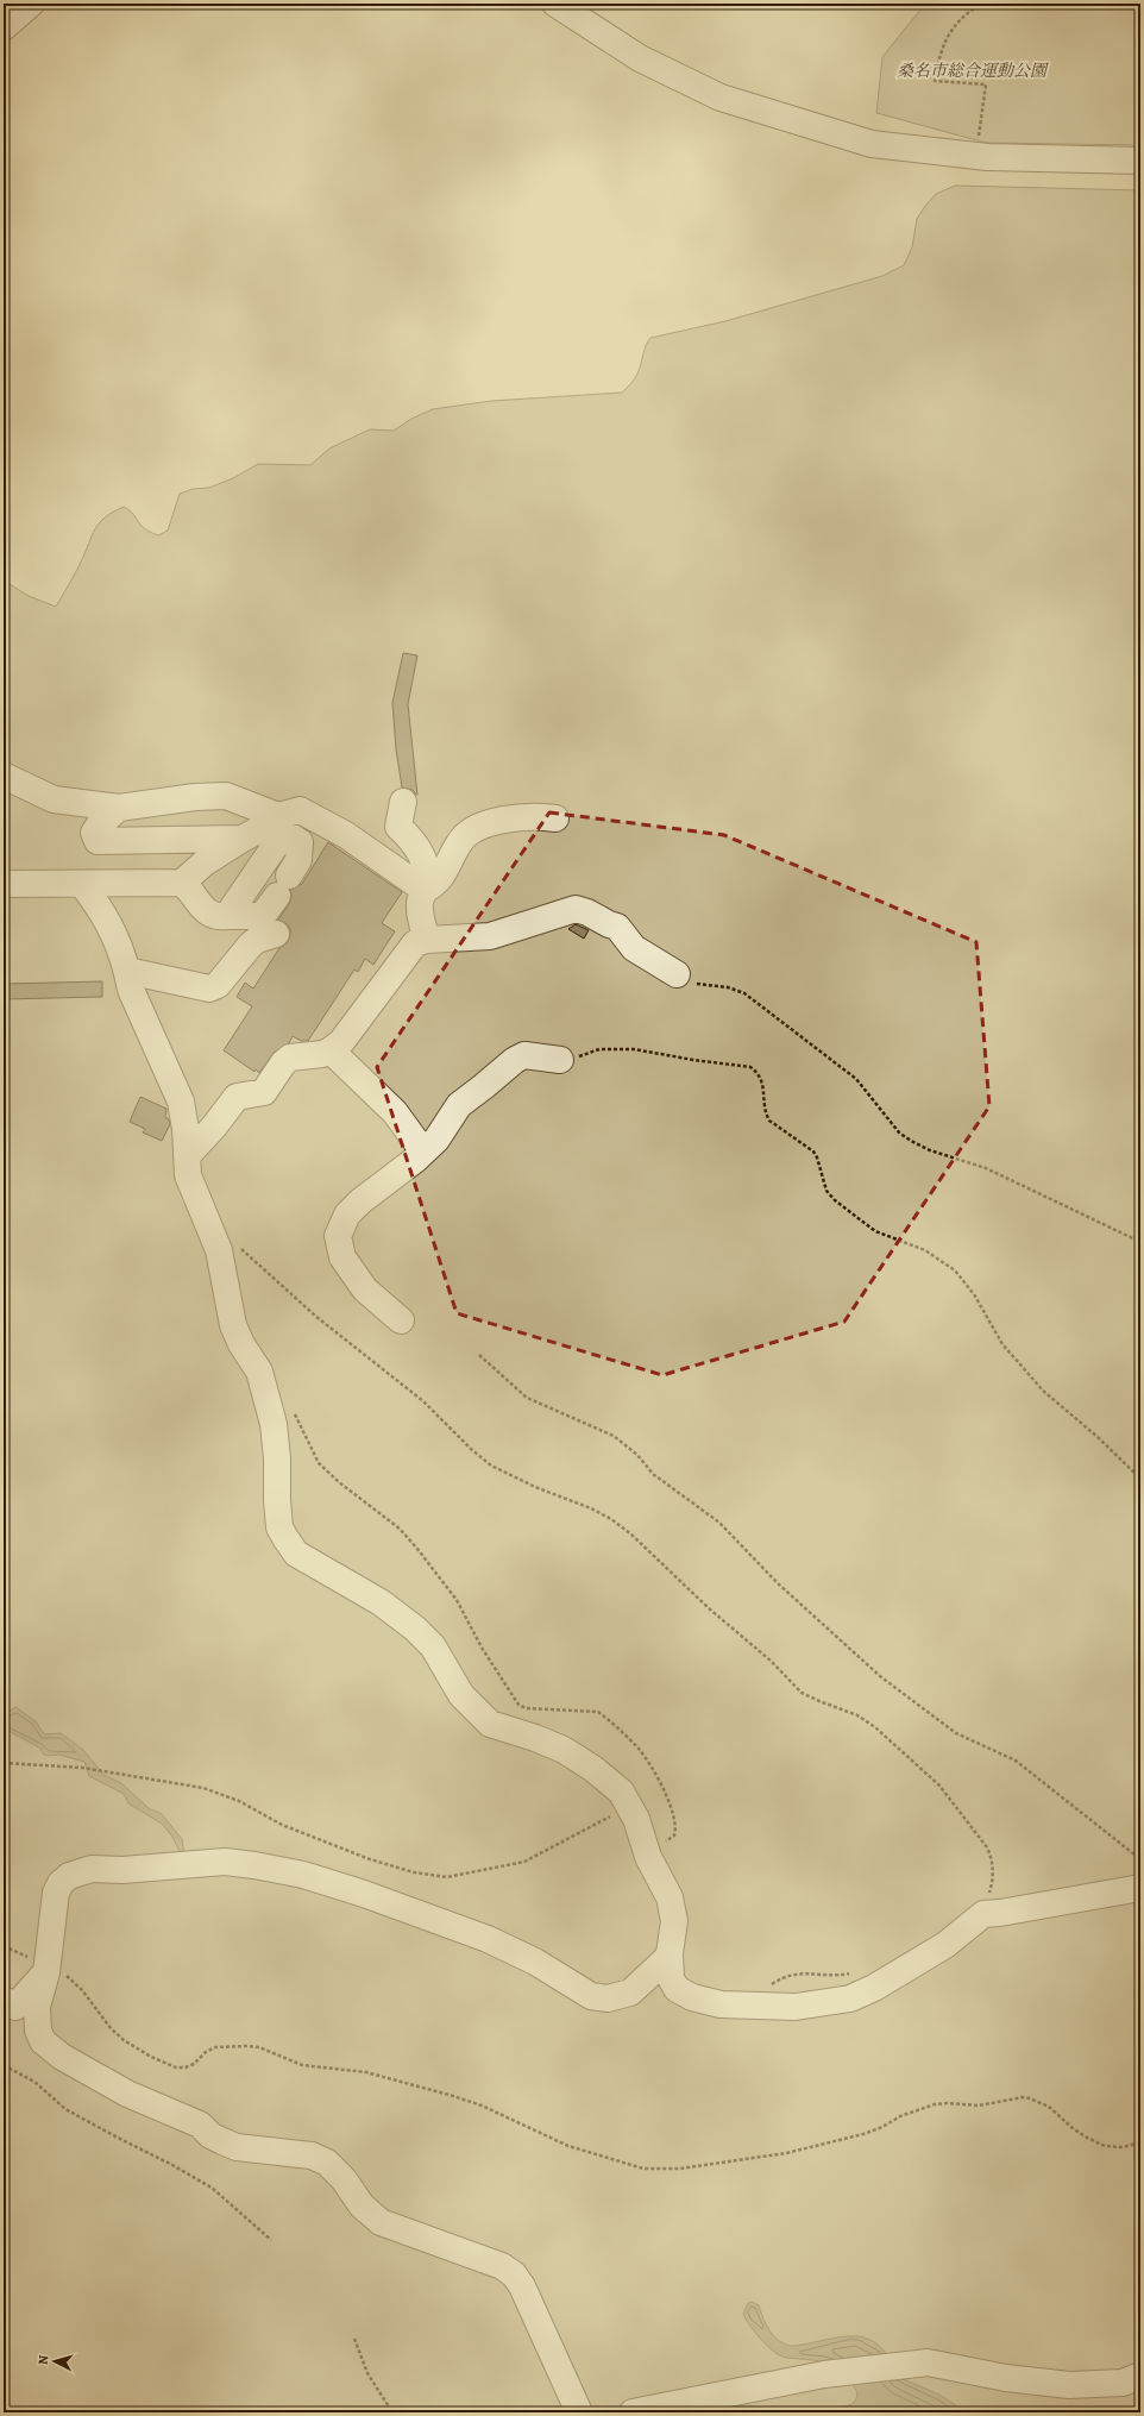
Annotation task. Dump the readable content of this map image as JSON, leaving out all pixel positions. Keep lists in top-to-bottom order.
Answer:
{
  "parks": ["桑名市総合運動公園"],
  "north": "left"
}
